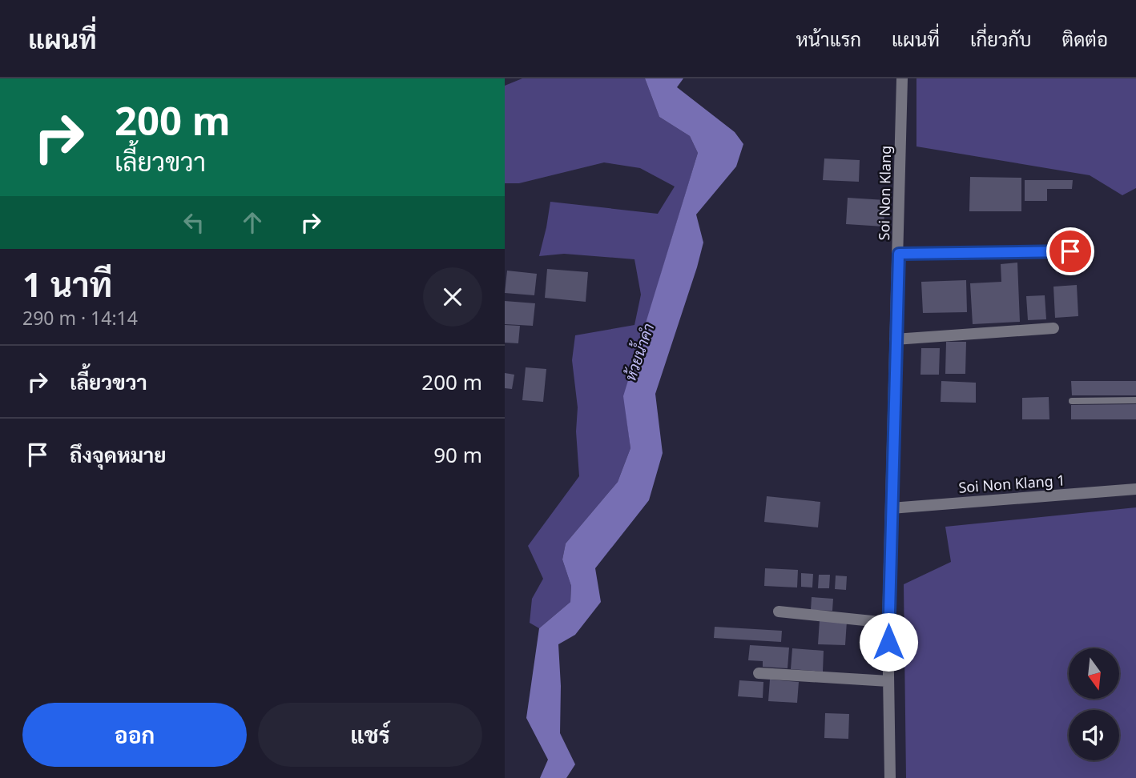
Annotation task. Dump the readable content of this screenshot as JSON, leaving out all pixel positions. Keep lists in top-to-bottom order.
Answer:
{
  "streets": {
    "street": ["Soi Non Klang", "Soi Non Klang 1"]
  },
  "crossings": [
    ["Soi Non Klang", "Soi Non Klang 1"]
  ],
  "water": ["ห้วยน้ำคำ"],
  "north": "bottom",
  "page": {
    "header": "แผนที่",
    "nav": [
      "หน้าแรก",
      "แผนที่",
      "เกี่ยวกับ",
      "ติดต่อ"
    ],
    "turn": ["200 m", "เลี้ยวขวา"],
    "heading": ["1 นาที", "290 m · 14:14"],
    "list": [
      {
        "name": "เลี้ยวขวา",
        "value": "200 m"
      },
      {
        "name": "ถึงจุดหมาย",
        "value": "90 m"
      }
    ],
    "buttons": ["ออก", "แชร์"]
  }
}
